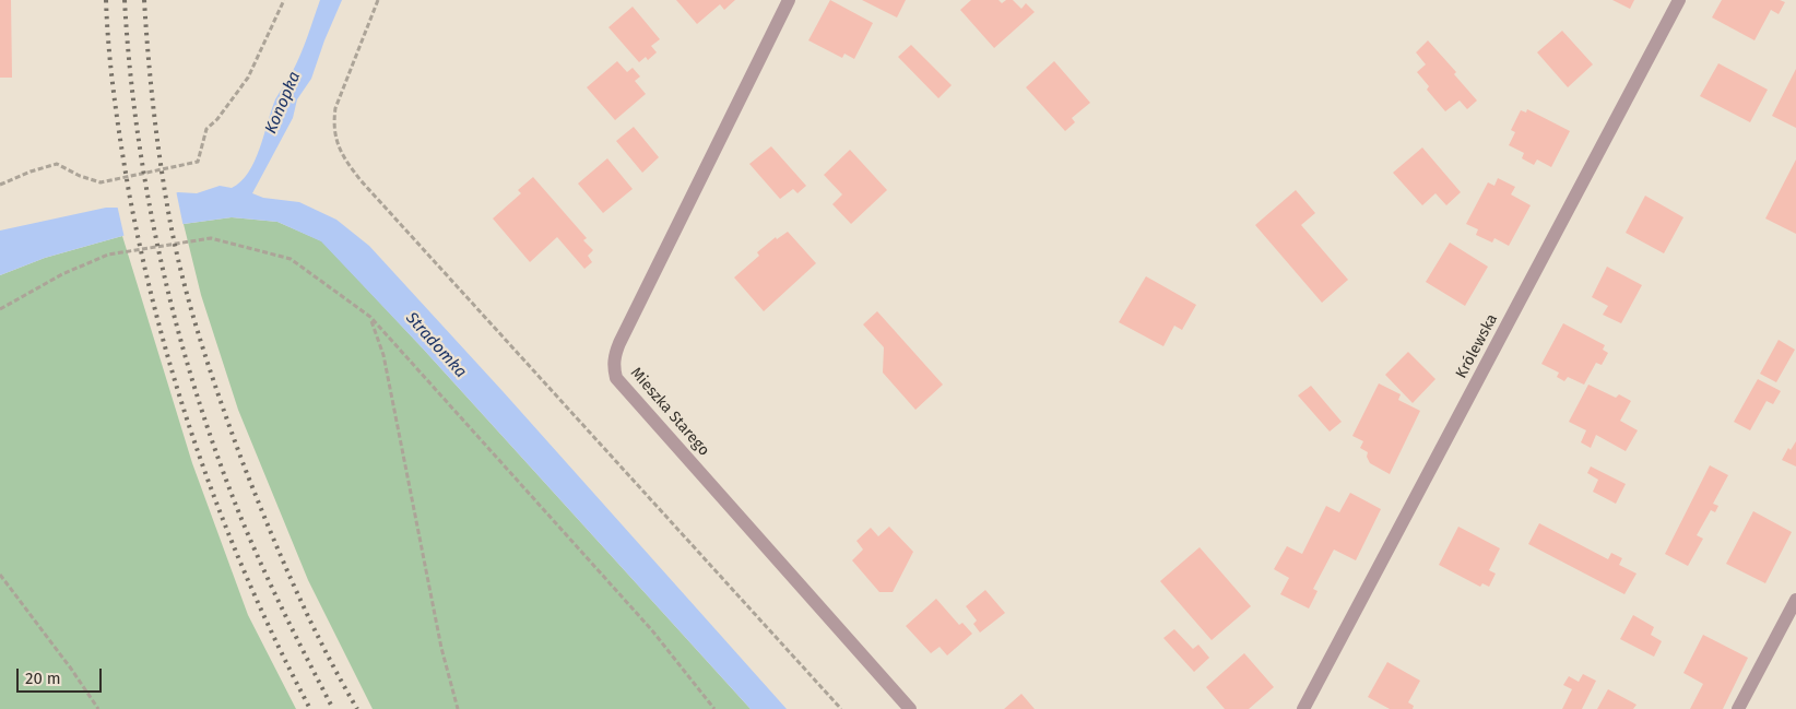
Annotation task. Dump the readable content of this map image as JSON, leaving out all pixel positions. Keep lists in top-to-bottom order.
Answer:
{
  "streets": {
    "street": ["Królewska", "Mieszka Starego"]
  },
  "water": ["Konopka", "Stradomka"],
  "scale_bar": "20 m"
}
